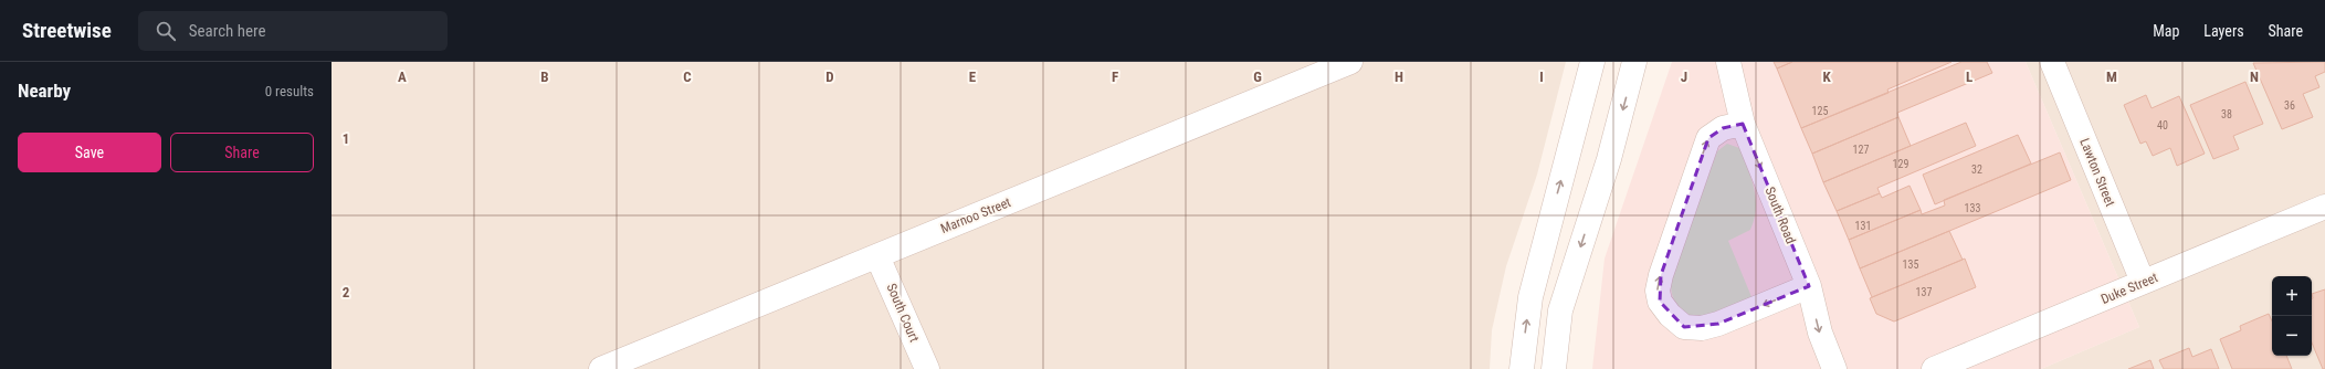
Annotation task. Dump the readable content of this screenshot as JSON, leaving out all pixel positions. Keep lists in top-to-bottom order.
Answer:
{
  "streets": {
    "street": [
      "Lawton Street",
      "Marnoo Street",
      "South Road",
      "Duke Street",
      "South Court"
    ]
  },
  "crossings": [
    ["Lawton Street", "Duke Street"],
    ["Marnoo Street", "South Court"]
  ],
  "one_way": ["South Road"],
  "house_numbers": [
    "36",
    "125",
    "38",
    "40",
    "127",
    "129",
    "32",
    "133",
    "131",
    "135",
    "137"
  ],
  "page": {
    "header": "Streetwise",
    "search": "Search here",
    "nav": ["Map", "Layers", "Share"],
    "heading": ["Nearby", "0 results"],
    "buttons": ["Save", "Share"],
    "map_buttons": ["+", "−"]
  },
  "grid": {
    "columns": [
      "A",
      "B",
      "C",
      "D",
      "E",
      "F",
      "G",
      "H",
      "I",
      "J",
      "K",
      "L",
      "M",
      "N"
    ],
    "rows": ["1", "2"]
  }
}
